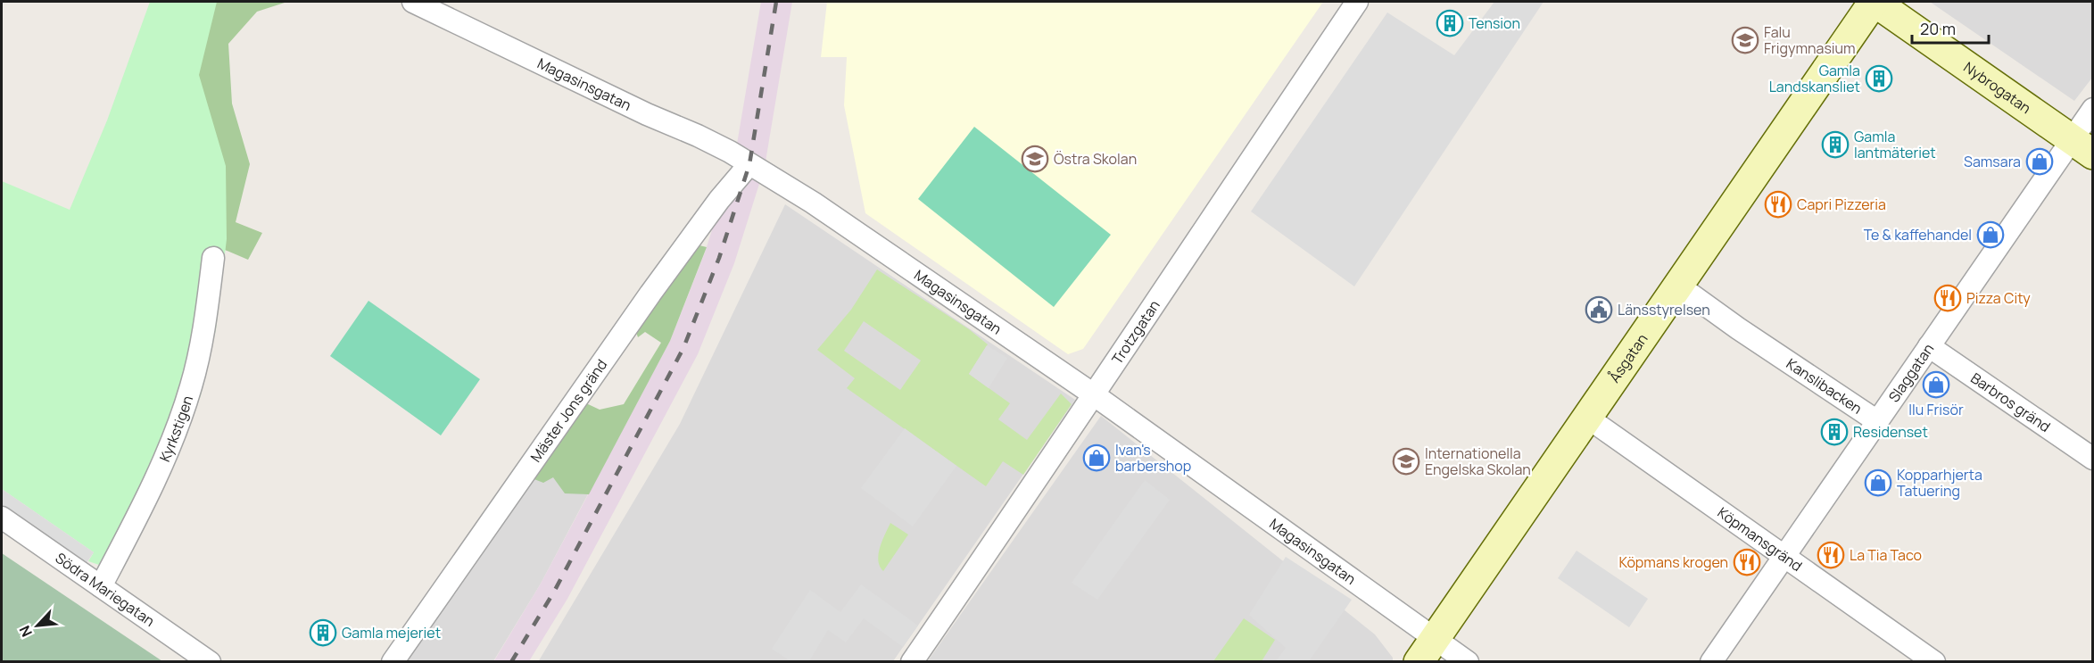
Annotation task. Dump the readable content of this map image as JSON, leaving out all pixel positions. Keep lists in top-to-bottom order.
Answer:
{
  "streets": {
    "street": [
      "Magasinsgatan",
      "Nybrogatan",
      "Trotzgatan",
      "Åsgatan",
      "Slaggatan",
      "Kanslibacken",
      "Barbros gränd",
      "Mäster Jons gränd",
      "Kyrkstigen",
      "Köpmansgränd",
      "Södra Mariegatan"
    ]
  },
  "crossings": [
    ["Magasinsgatan", "Trotzgatan"],
    ["Magasinsgatan", "Åsgatan"],
    ["Magasinsgatan", "Mäster Jons gränd"],
    ["Nybrogatan", "Åsgatan"],
    ["Nybrogatan", "Slaggatan"],
    ["Åsgatan", "Kanslibacken"],
    ["Åsgatan", "Köpmansgränd"],
    ["Slaggatan", "Kanslibacken"],
    ["Slaggatan", "Barbros gränd"],
    ["Slaggatan", "Köpmansgränd"],
    ["Kyrkstigen", "Södra Mariegatan"]
  ],
  "places": {
    "building": [
      "Tension",
      "Gamla Landskansliet",
      "Gamla lantmäteriet",
      "Residenset",
      "Gamla mejeriet"
    ],
    "school or university": ["Falu Frigymnasium", "Östra Skolan", "Internationella Engelska Skolan"],
    "shop": [
      "Samsara",
      "Te & kaffehandel",
      "Ilu Frisör",
      "Ivan's barbershop",
      "Kopparhjerta Tatuering"
    ],
    "restaurant": [
      "Capri Pizzeria",
      "Pizza City",
      "La Tia Taco",
      "Köpmans krogen"
    ],
    "public building": ["Länsstyrelsen"]
  },
  "scale_bar": "20 m",
  "north": "bottom left"
}
